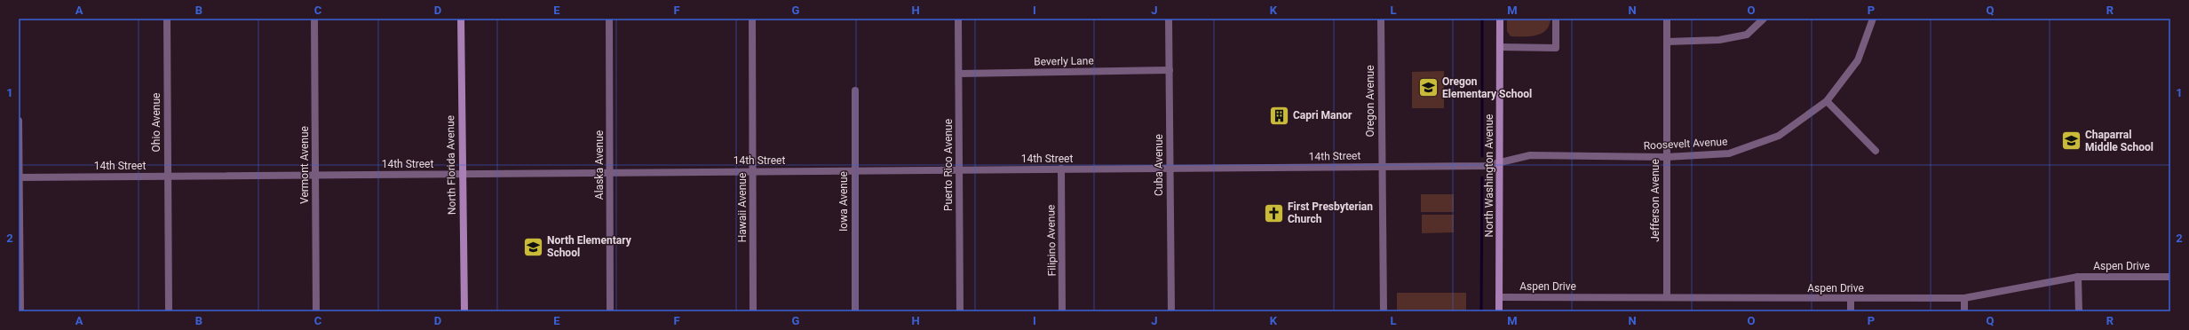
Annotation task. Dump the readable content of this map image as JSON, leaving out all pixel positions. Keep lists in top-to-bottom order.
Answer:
{
  "streets": {
    "main road": ["North Florida Avenue", "North Washington Avenue"],
    "street": [
      "Beverly Lane",
      "Oregon Avenue",
      "Ohio Avenue",
      "Roosevelt Avenue",
      "14th Street",
      "Vermont Avenue",
      "Alaska Avenue",
      "Puerto Rico Avenue",
      "Cuba Avenue",
      "Jefferson Avenue",
      "Iowa Avenue",
      "Hawaii Avenue",
      "Filipino Avenue",
      "Aspen Drive"
    ]
  },
  "crossings": [
    ["Beverly Lane", "Puerto Rico Avenue"],
    ["Beverly Lane", "Cuba Avenue"],
    ["Oregon Avenue", "14th Street"],
    ["Ohio Avenue", "14th Street"],
    ["Roosevelt Avenue", "14th Street"],
    ["Roosevelt Avenue", "North Washington Avenue"],
    ["Roosevelt Avenue", "Jefferson Avenue"],
    ["14th Street", "Vermont Avenue"],
    ["14th Street", "North Florida Avenue"],
    ["14th Street", "Alaska Avenue"],
    ["14th Street", "Puerto Rico Avenue"],
    ["14th Street", "Cuba Avenue"],
    ["14th Street", "North Washington Avenue"],
    ["14th Street", "Iowa Avenue"],
    ["14th Street", "Hawaii Avenue"],
    ["14th Street", "Filipino Avenue"],
    ["North Washington Avenue", "Aspen Drive"],
    ["Jefferson Avenue", "Aspen Drive"]
  ],
  "places": {
    "school or university": ["Oregon Elementary School", "Chaparral Middle School", "North Elementary School"],
    "building": ["Capri Manor"],
    "church": ["First Presbyterian Church"]
  },
  "grid": {
    "columns": [
      "A",
      "B",
      "C",
      "D",
      "E",
      "F",
      "G",
      "H",
      "I",
      "J",
      "K",
      "L",
      "M",
      "N",
      "O",
      "P",
      "Q",
      "R"
    ],
    "rows": ["1", "2"]
  }
}
